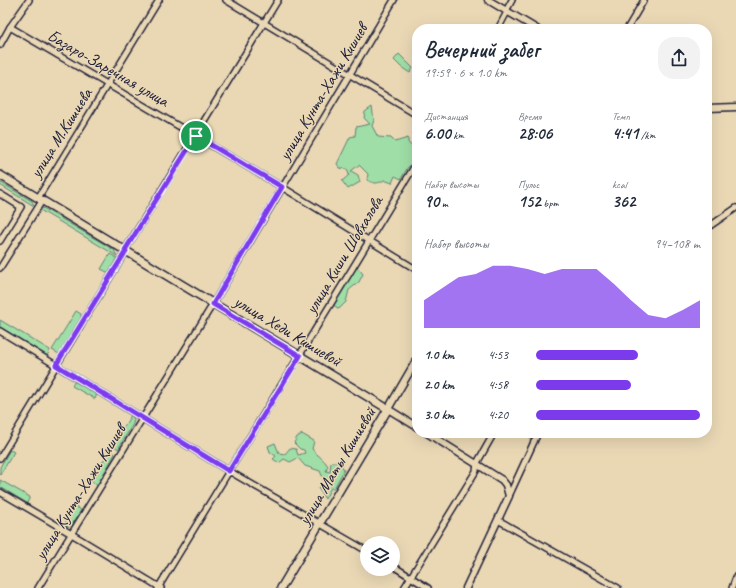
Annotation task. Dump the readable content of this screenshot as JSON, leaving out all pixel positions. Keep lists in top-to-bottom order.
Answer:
{
  "streets": {
    "main road": ["улица Хеди Кишиевой", "улица Маты Кишиевой"],
    "street": [
      "Базаро-Заречная улица",
      "улица Кунта-Хажи Кишиев",
      "улица М.Кишиева",
      "улица Киши Шовхалова"
    ]
  },
  "crossings": [
    ["Базаро-Заречная улица", "улица Кунта-Хажи Кишиев"],
    ["Базаро-Заречная улица", "улица М.Кишиева"],
    ["Базаро-Заречная улица", "улица Киши Шовхалова"],
    ["улица Кунта-Хажи Кишиев", "улица Хеди Кишиевой"],
    ["улица М.Кишиева", "улица Хеди Кишиевой"],
    ["улица Киши Шовхалова", "улица Хеди Кишиевой"],
    ["улица Хеди Кишиевой", "улица Маты Кишиевой"]
  ],
  "page": {
    "heading": ["Вечерний забег", "19:59 · 6 × 1.0 km"],
    "stats": [
      ["Дистанция", "6.00 km"],
      ["Время", "28:06"],
      ["Темп", "4:41 /km"],
      ["Набор высоты", "90 m"],
      ["Пульс", "152 bpm"],
      ["kcal", "362"]
    ],
    "chart": ["Набор высоты", "94–108 m"],
    "list": [
      {
        "name": "1.0 km",
        "note": "4:53"
      },
      {
        "name": "2.0 km",
        "note": "4:58"
      },
      {
        "name": "3.0 km",
        "note": "4:20"
      }
    ]
  }
}
